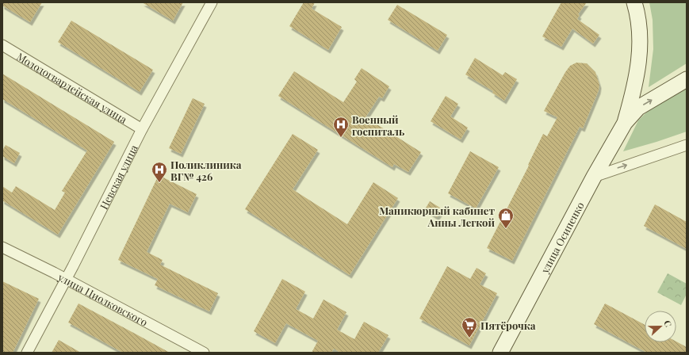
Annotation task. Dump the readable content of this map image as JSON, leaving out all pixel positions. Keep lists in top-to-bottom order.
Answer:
{
  "streets": {
    "main road": ["улица Осипенко"],
    "street": ["Молодогвардейская улица", "Невская улица", "улица Циолковского"]
  },
  "crossings": [
    ["Молодогвардейская улица", "Невская улица"],
    ["Невская улица", "улица Циолковского"]
  ],
  "places": {
    "hospital": ["Военный госпиталь", "Поликлиника ВГ№ 426"],
    "shop": ["Маникюрный кабинет Анны Легкой"],
    "supermarket": ["Пятёрочка"]
  },
  "north": "right"
}
